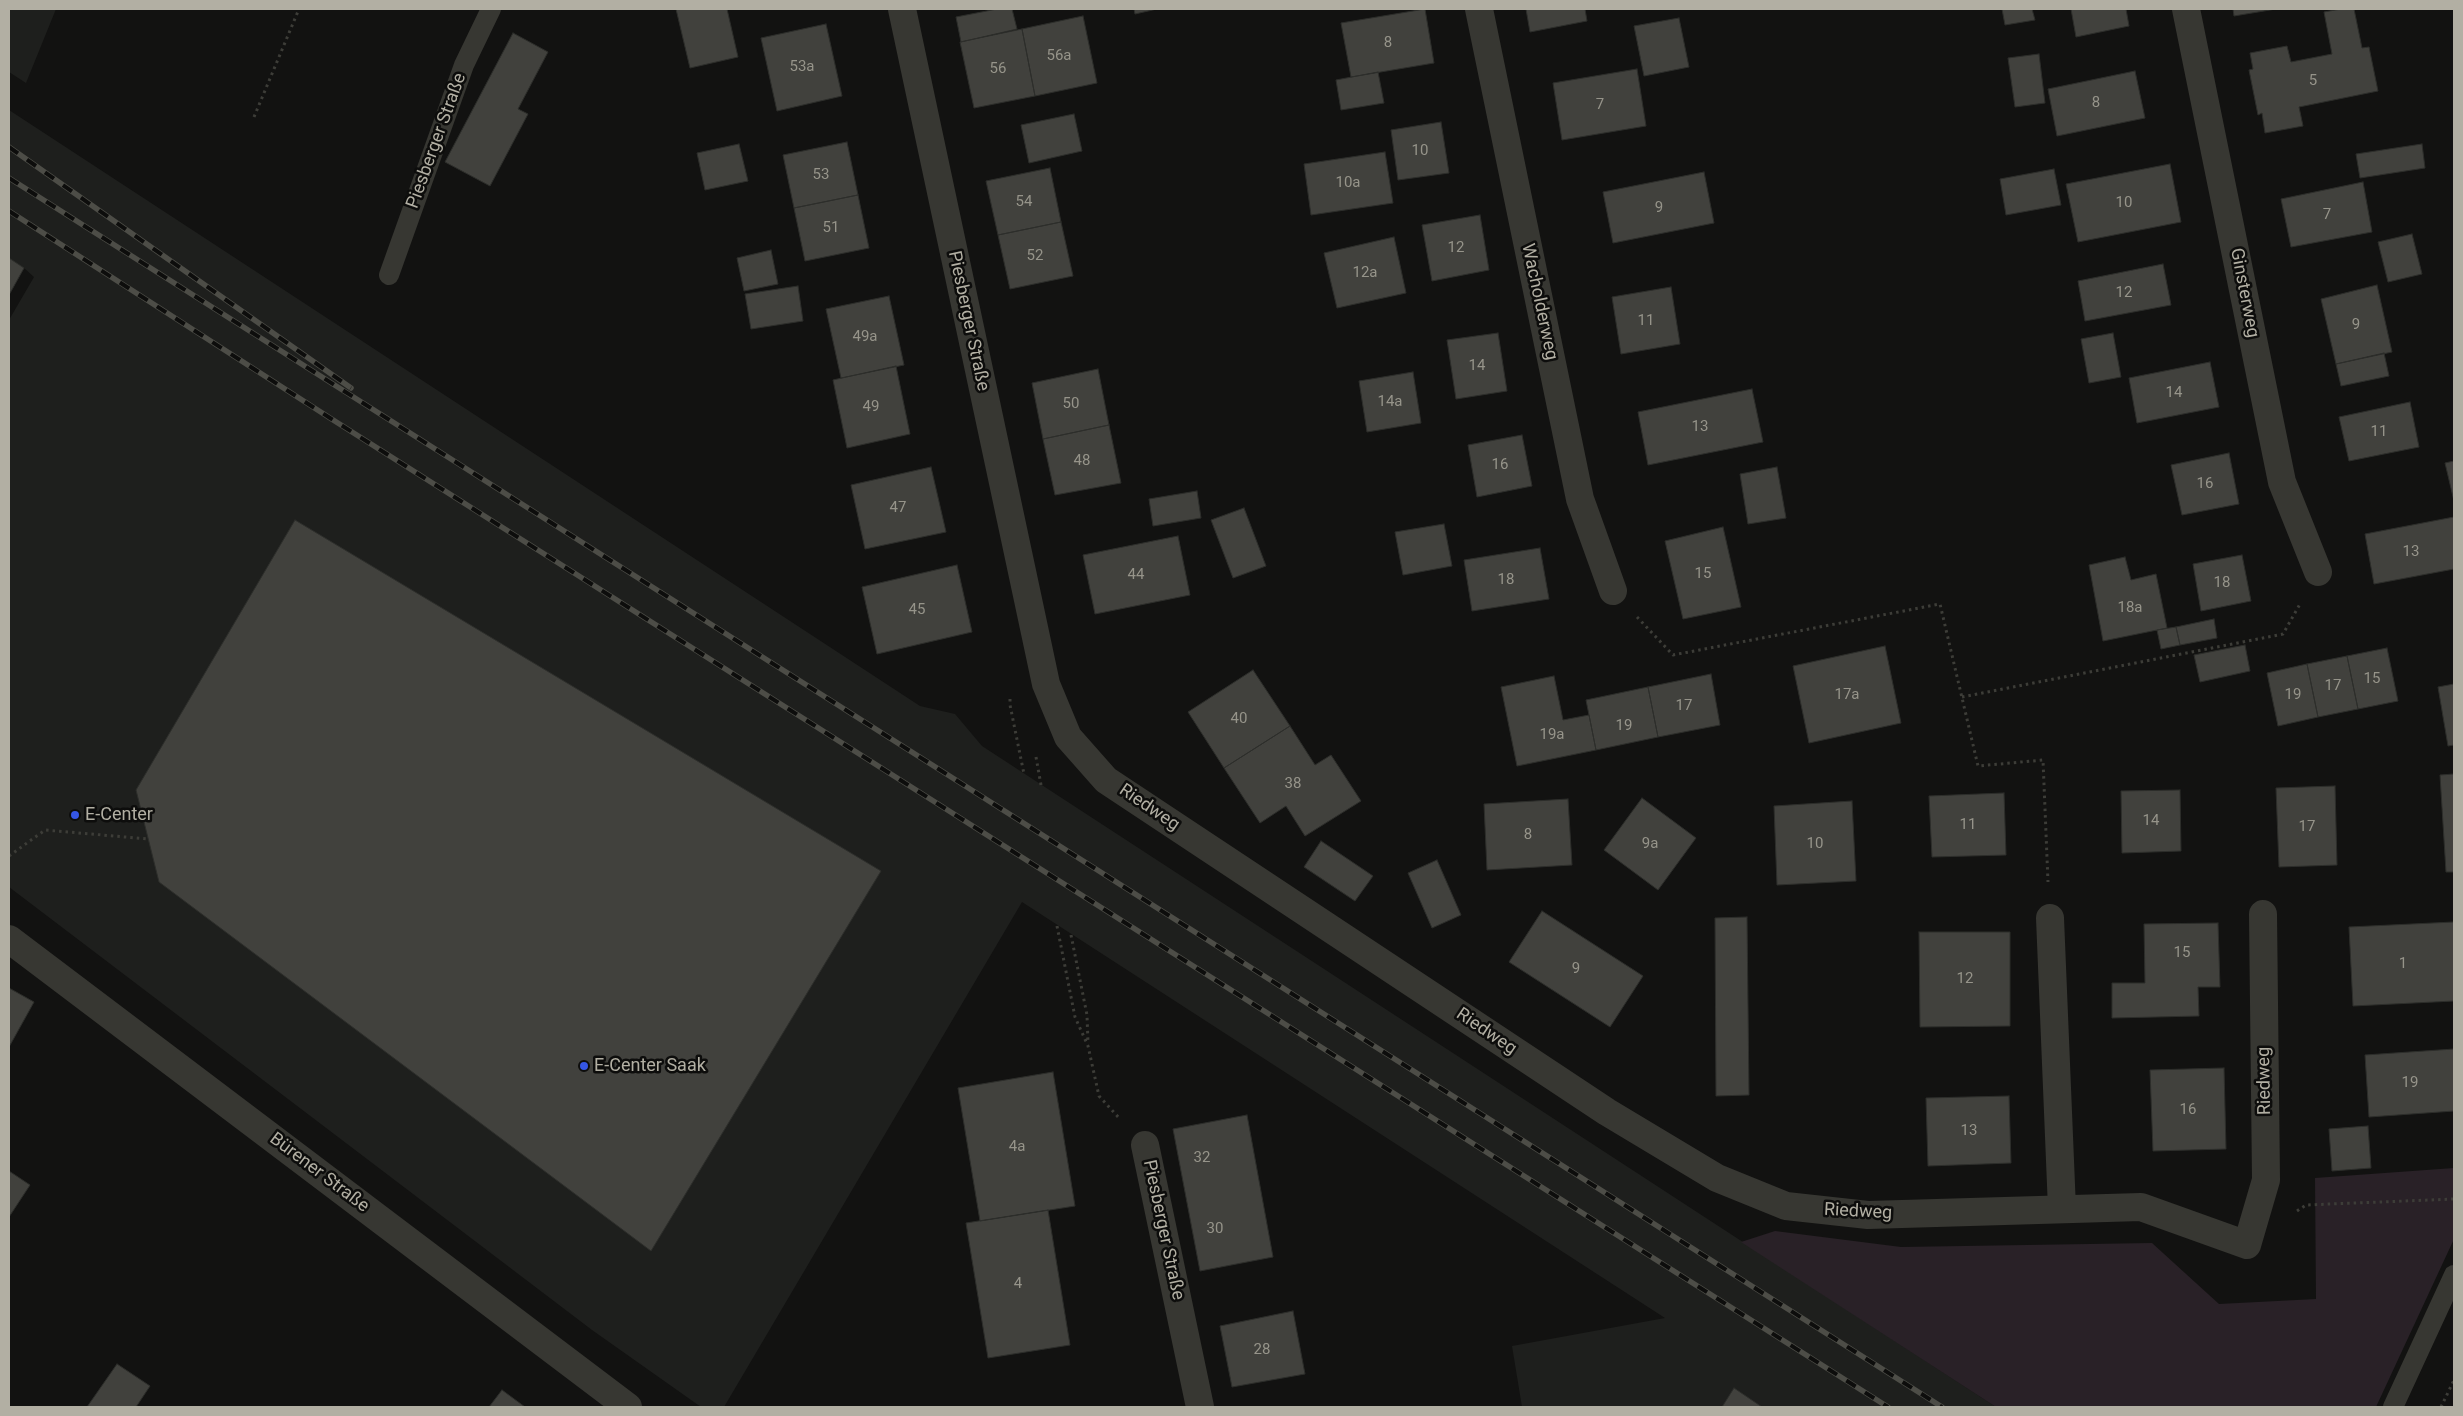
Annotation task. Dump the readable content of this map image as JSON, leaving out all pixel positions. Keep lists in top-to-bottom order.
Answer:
{
  "streets": {
    "street": [
      "Piesberger Straße",
      "Ginsterweg",
      "Wacholderweg",
      "Riedweg",
      "Bürener Straße"
    ]
  },
  "crossings": [
    ["Piesberger Straße", "Riedweg"]
  ],
  "places": ["E-Center", "E-Center Saak"],
  "house_numbers": [
    "8",
    "56a",
    "53a",
    "56",
    "5",
    "8",
    "7",
    "10",
    "53",
    "10a",
    "54",
    "10",
    "9",
    "7",
    "51",
    "12",
    "52",
    "12a",
    "12",
    "11",
    "9",
    "49a",
    "14",
    "14",
    "14a",
    "50",
    "49",
    "13",
    "11",
    "48",
    "16",
    "16",
    "47",
    "13",
    "15",
    "44",
    "18",
    "18",
    "18a",
    "45",
    "15",
    "17",
    "17a",
    "19",
    "17",
    "40",
    "19",
    "19a",
    "38",
    "14",
    "11",
    "17",
    "8",
    "9a",
    "10",
    "15",
    "1",
    "9",
    "12",
    "19",
    "16",
    "13",
    "4a",
    "32",
    "30",
    "4",
    "28"
  ]
}
